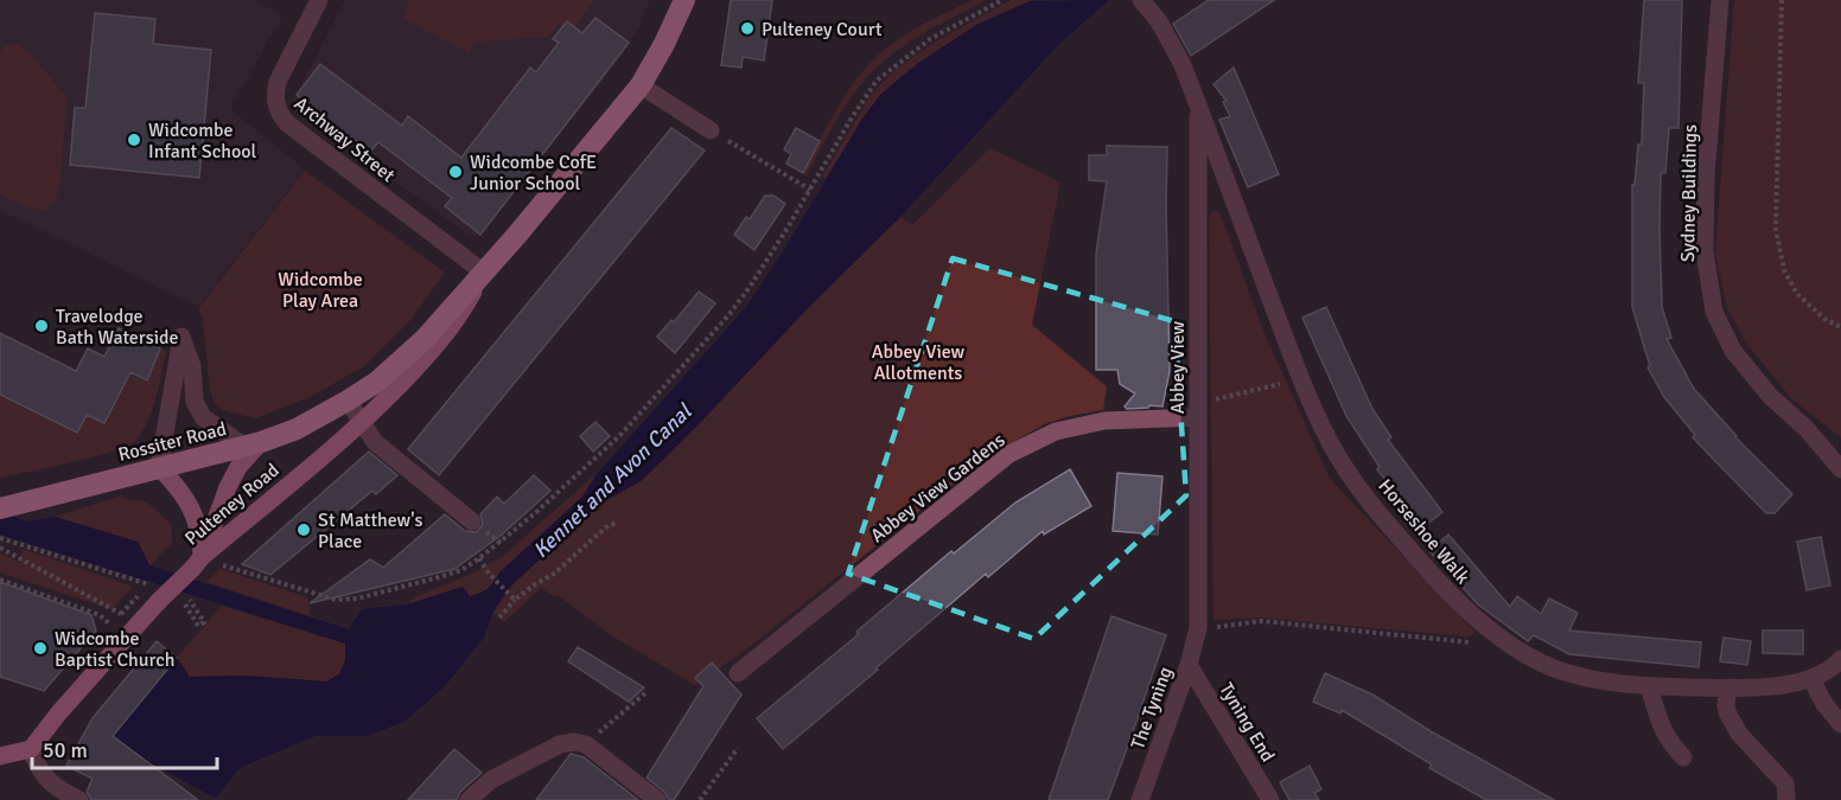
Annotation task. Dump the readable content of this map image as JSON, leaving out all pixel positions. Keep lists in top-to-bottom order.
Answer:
{
  "streets": {
    "highway": ["Rossiter Road", "Pulteney Road"],
    "street": [
      "Archway Street",
      "Sydney Buildings",
      "Abbey View",
      "Abbey View Gardens",
      "Horseshoe Walk",
      "The Tyning",
      "Tyning End"
    ]
  },
  "crossings": [
    ["Archway Street", "Pulteney Road"],
    ["Abbey View", "Abbey View Gardens"],
    ["Abbey View", "Horseshoe Walk"],
    ["Abbey View", "The Tyning"],
    ["Rossiter Road", "Pulteney Road"],
    ["The Tyning", "Tyning End"]
  ],
  "water": ["Kennet and Avon Canal"],
  "parks": ["Widcombe Play Area", "Abbey View Allotments"],
  "places": [
    "Pulteney Court",
    "Widcombe Infant School",
    "Widcombe CofE Junior School",
    "Travelodge Bath Waterside",
    "St Matthew's Place",
    "Widcombe Baptist Church"
  ],
  "scale_bar": "50 m"
}
